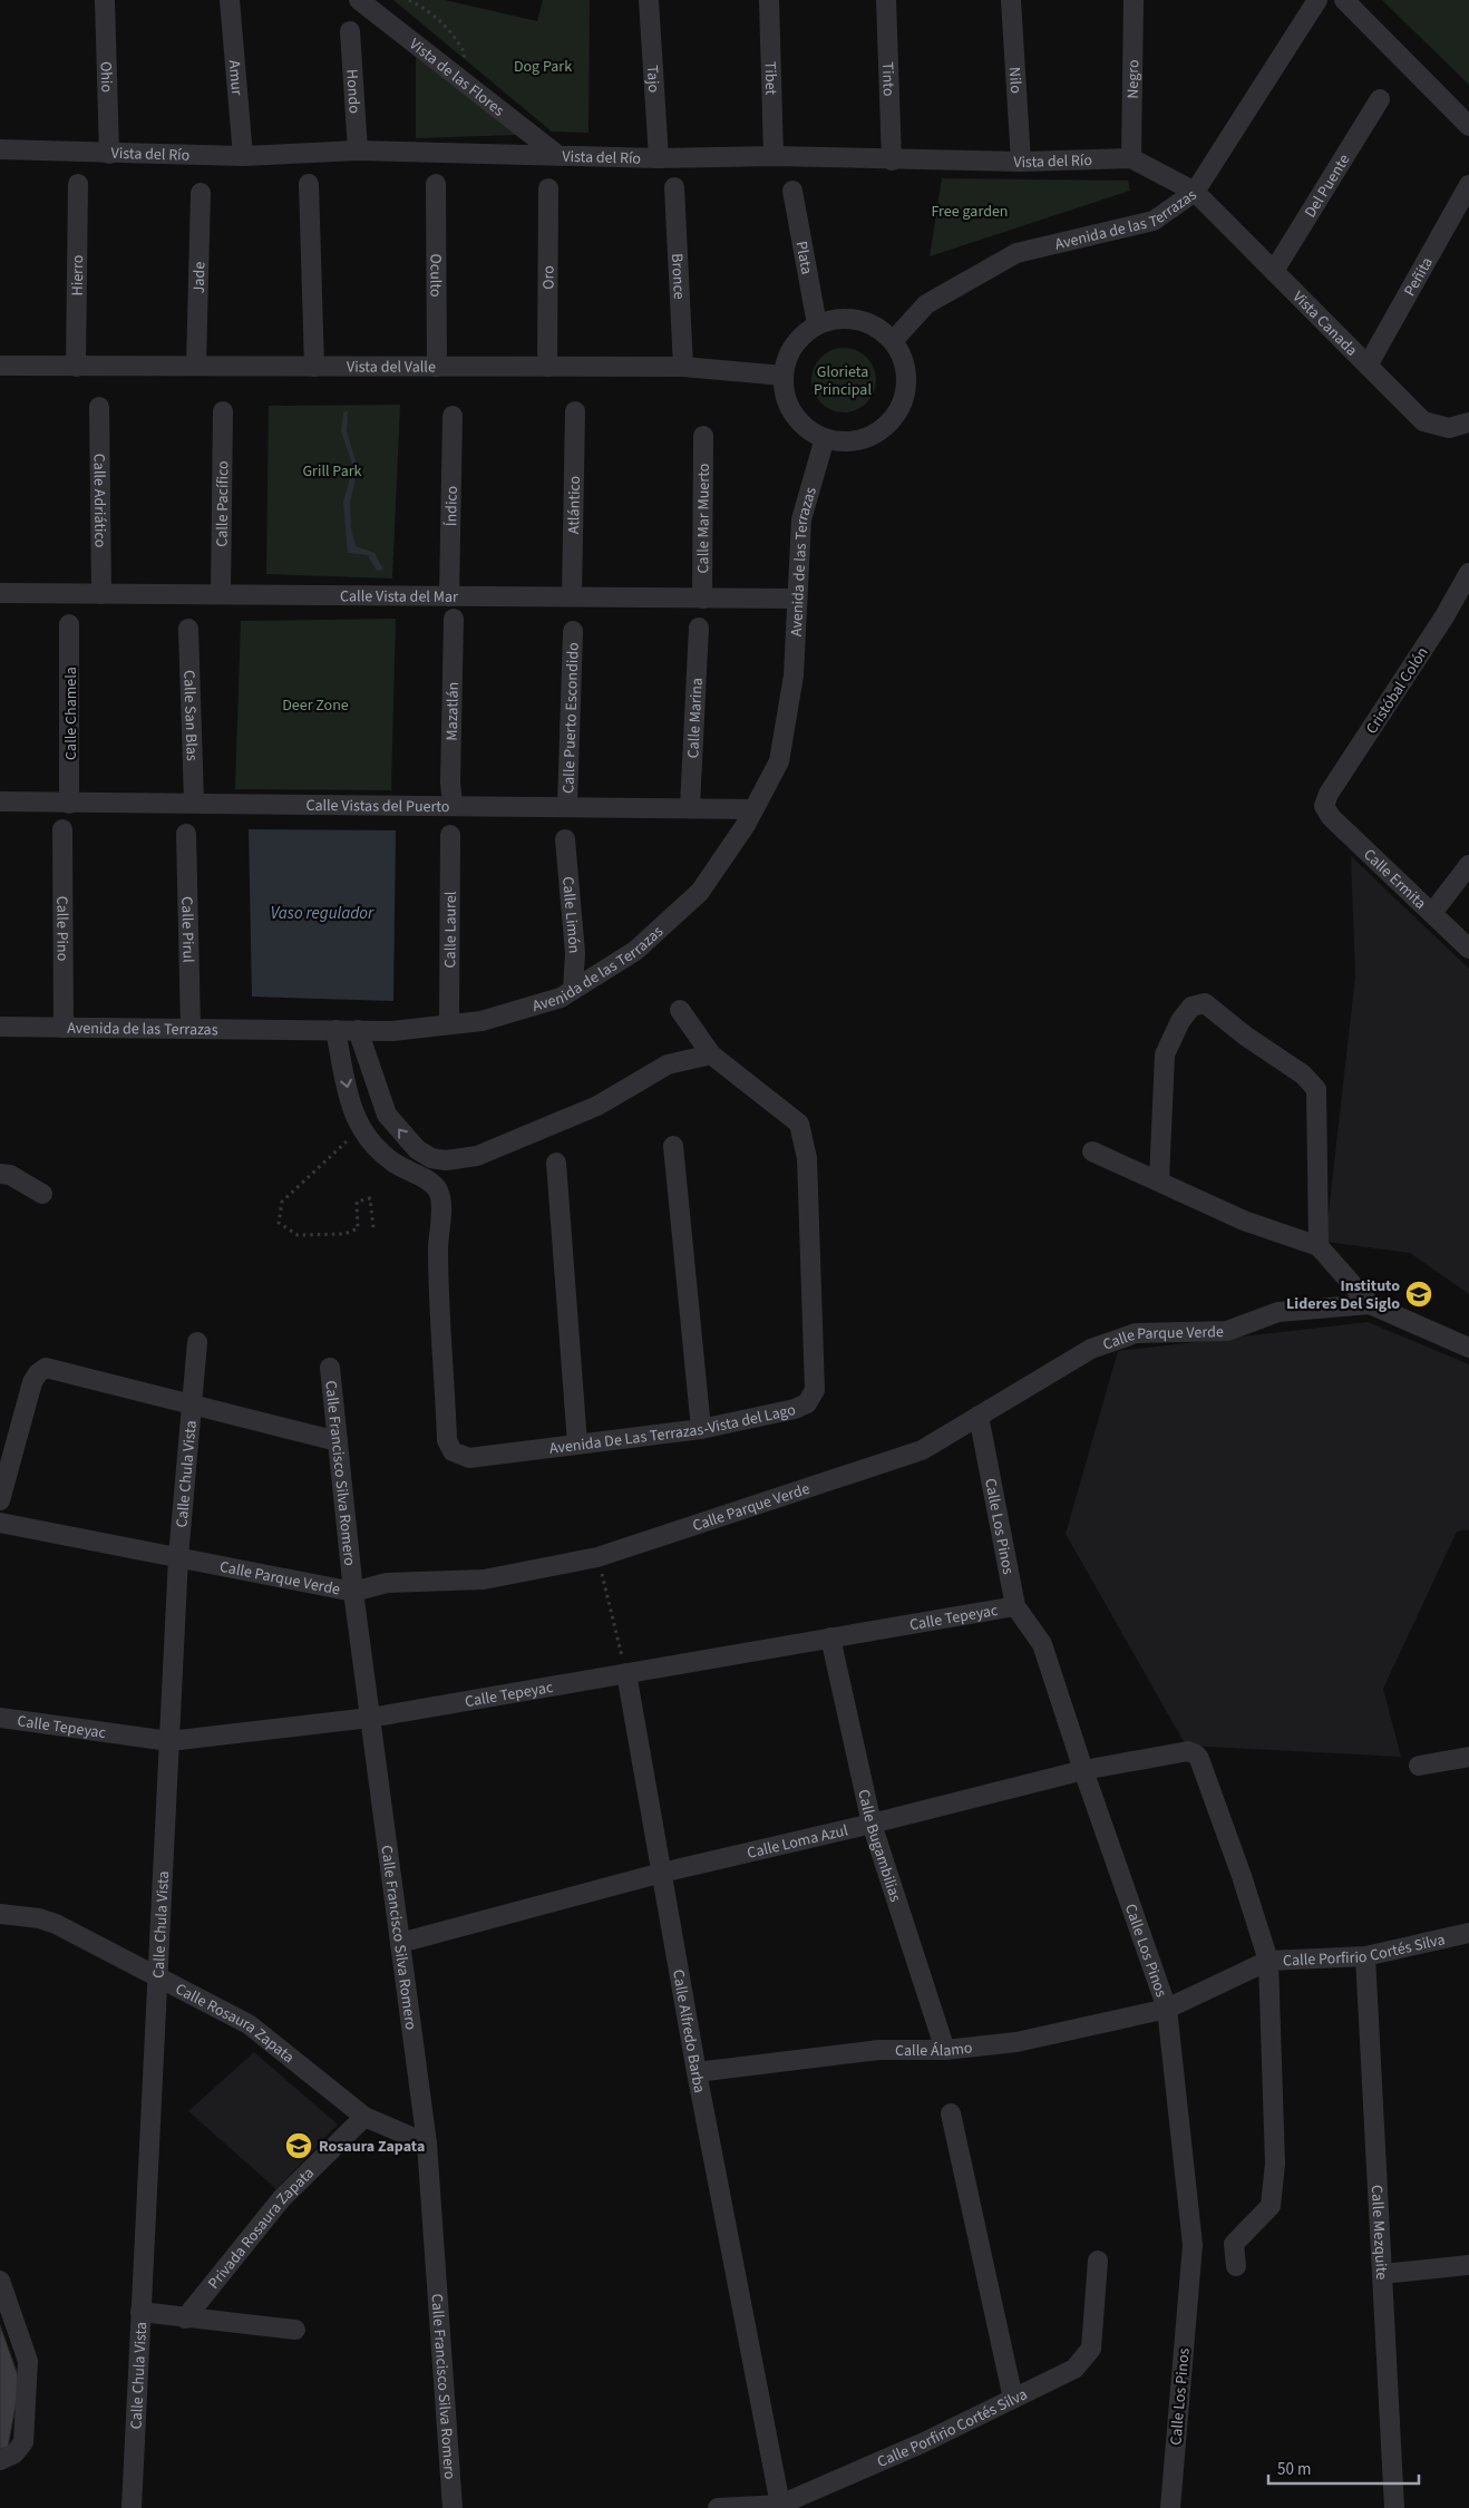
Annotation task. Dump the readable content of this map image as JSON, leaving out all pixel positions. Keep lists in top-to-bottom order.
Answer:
{
  "streets": {
    "street": [
      "Ohio",
      "Vista de las Flores",
      "Amur",
      "Tibet",
      "Tajo",
      "Negro",
      "Tinto",
      "Nilo",
      "Hondo",
      "Vista del Río",
      "Del Puente",
      "Avenida de las Terrazas",
      "Plata",
      "Hierro",
      "Oculto",
      "Peñita",
      "Bronce",
      "Oro",
      "Jade",
      "Vista Canada",
      "Vista del Valle",
      "Calle Adriático",
      "Calle Pacífico",
      "Atlántico",
      "Índico",
      "Calle Mar Muerto",
      "Calle Vista del Mar",
      "Cristóbal Colón",
      "Mazatlán",
      "Calle Chamela",
      "Calle San Blas",
      "Calle Puerto Escondido",
      "Calle Marina",
      "Calle Vistas del Puerto",
      "Calle Ermita",
      "Calle Limón",
      "Calle Pino",
      "Calle Laurel",
      "Calle Pirul",
      "Calle Parque Verde",
      "Avenida De Las Terrazas-Vista del Lago",
      "Calle Francisco Silva Romero",
      "Calle Chula Vista",
      "Calle Los Pinos",
      "Calle Tepeyac",
      "Calle Loma Azul",
      "Calle Bugambilias",
      "Calle Porfirio Cortés Silva",
      "Calle Rosaura Zapata",
      "Calle Alfredo Barba",
      "Calle Álamo",
      "Privada Rosaura Zapata",
      "Calle Mezquite"
    ]
  },
  "crossings": [
    ["Ohio", "Vista del Río"],
    ["Vista de las Flores", "Vista del Río"],
    ["Amur", "Vista del Río"],
    ["Tibet", "Vista del Río"],
    ["Tajo", "Vista del Río"],
    ["Negro", "Vista del Río"],
    ["Tinto", "Vista del Río"],
    ["Nilo", "Vista del Río"],
    ["Hondo", "Vista del Río"],
    ["Vista del Río", "Avenida de las Terrazas"],
    ["Vista del Río", "Vista Canada"],
    ["Del Puente", "Vista Canada"],
    ["Avenida de las Terrazas", "Plata"],
    ["Avenida de las Terrazas", "Vista Canada"],
    ["Avenida de las Terrazas", "Vista del Valle"],
    ["Avenida de las Terrazas", "Calle Vista del Mar"],
    ["Avenida de las Terrazas", "Calle Vistas del Puerto"],
    ["Avenida de las Terrazas", "Calle Limón"],
    ["Avenida de las Terrazas", "Calle Pino"],
    ["Avenida de las Terrazas", "Calle Laurel"],
    ["Avenida de las Terrazas", "Calle Pirul"],
    ["Avenida de las Terrazas", "Avenida De Las Terrazas-Vista del Lago"],
    ["Plata", "Vista del Valle"],
    ["Hierro", "Vista del Valle"],
    ["Oculto", "Vista del Valle"],
    ["Peñita", "Vista Canada"],
    ["Bronce", "Vista del Valle"],
    ["Oro", "Vista del Valle"],
    ["Jade", "Vista del Valle"],
    ["Calle Adriático", "Calle Vista del Mar"],
    ["Calle Pacífico", "Calle Vista del Mar"],
    ["Atlántico", "Calle Vista del Mar"],
    ["Índico", "Calle Vista del Mar"],
    ["Calle Mar Muerto", "Calle Vista del Mar"],
    ["Cristóbal Colón", "Calle Ermita"],
    ["Mazatlán", "Calle Vistas del Puerto"],
    ["Calle Chamela", "Calle Vistas del Puerto"],
    ["Calle San Blas", "Calle Vistas del Puerto"],
    ["Calle Puerto Escondido", "Calle Vistas del Puerto"],
    ["Calle Marina", "Calle Vistas del Puerto"],
    ["Calle Parque Verde", "Calle Francisco Silva Romero"],
    ["Calle Parque Verde", "Calle Chula Vista"],
    ["Calle Parque Verde", "Calle Los Pinos"],
    ["Calle Francisco Silva Romero", "Calle Tepeyac"],
    ["Calle Francisco Silva Romero", "Calle Loma Azul"],
    ["Calle Francisco Silva Romero", "Calle Rosaura Zapata"],
    ["Calle Chula Vista", "Calle Tepeyac"],
    ["Calle Chula Vista", "Calle Rosaura Zapata"],
    ["Calle Los Pinos", "Calle Tepeyac"],
    ["Calle Los Pinos", "Calle Loma Azul"],
    ["Calle Los Pinos", "Calle Porfirio Cortés Silva"],
    ["Calle Los Pinos", "Calle Álamo"],
    ["Calle Tepeyac", "Calle Bugambilias"],
    ["Calle Tepeyac", "Calle Alfredo Barba"],
    ["Calle Loma Azul", "Calle Bugambilias"],
    ["Calle Loma Azul", "Calle Porfirio Cortés Silva"],
    ["Calle Loma Azul", "Calle Alfredo Barba"],
    ["Calle Bugambilias", "Calle Álamo"],
    ["Calle Porfirio Cortés Silva", "Calle Alfredo Barba"],
    ["Calle Porfirio Cortés Silva", "Calle Álamo"],
    ["Calle Porfirio Cortés Silva", "Calle Mezquite"],
    ["Calle Rosaura Zapata", "Privada Rosaura Zapata"],
    ["Calle Alfredo Barba", "Calle Álamo"]
  ],
  "water": ["Vaso regulador"],
  "parks": [
    "Dog Park",
    "Free garden",
    "Glorieta Principal",
    "Grill Park",
    "Deer Zone"
  ],
  "places": {
    "school or university": ["Instituto Lideres Del Siglo", "Rosaura Zapata"]
  },
  "scale_bar": "50 m"
}
